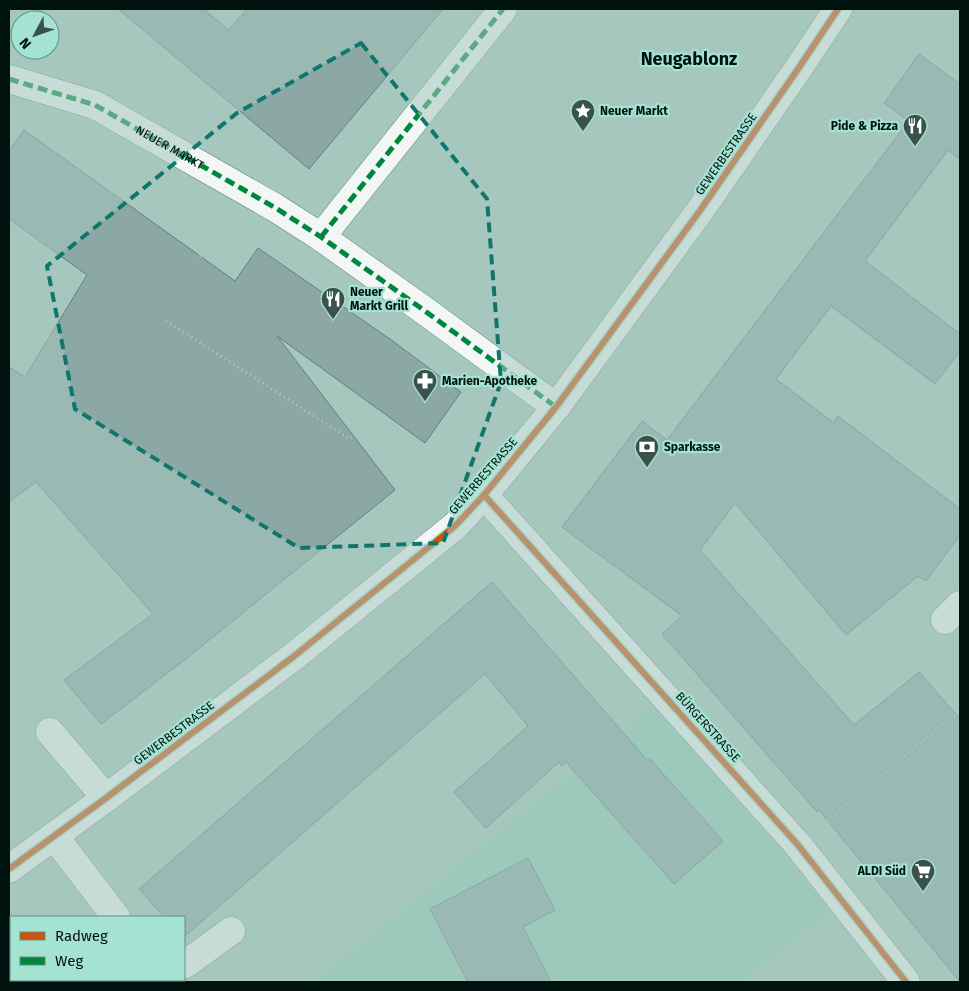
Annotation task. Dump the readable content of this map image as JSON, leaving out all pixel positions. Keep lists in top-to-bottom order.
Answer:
{
  "streets": {
    "street": ["NEUER MARKT", "GEWERBESTRASSE", "BÜRGERSTRASSE"]
  },
  "crossings": [
    ["NEUER MARKT", "GEWERBESTRASSE"],
    ["GEWERBESTRASSE", "BÜRGERSTRASSE"]
  ],
  "districts": ["Neugablonz"],
  "places": {
    "place": ["Neuer Markt"],
    "restaurant": ["Pide & Pizza", "Neuer Markt Grill"],
    "pharmacy": ["Marien-Apotheke"],
    "bank": ["Sparkasse"],
    "supermarket": ["ALDI Süd"]
  },
  "legend": ["Radweg", "Weg"],
  "north": "bottom left"
}
